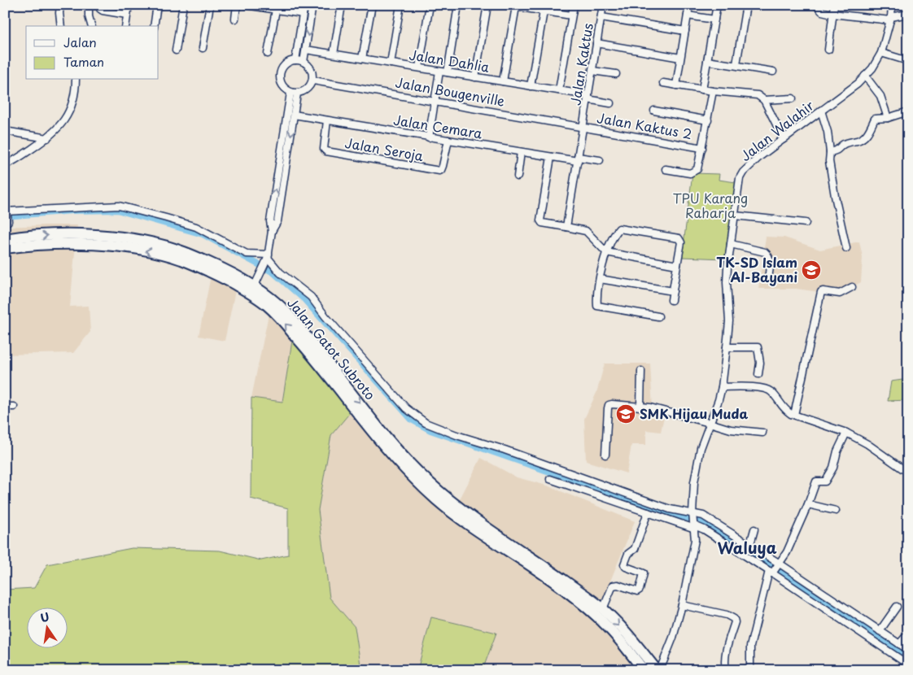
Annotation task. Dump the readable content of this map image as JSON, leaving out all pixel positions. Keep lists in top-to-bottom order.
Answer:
{
  "streets": {
    "highway": ["Jalan Gatot Subroto"],
    "street": [
      "Jalan Dahlia",
      "Jalan Kaktus",
      "Jalan Bougenville",
      "Jalan Kaktus 2",
      "Jalan Cemara",
      "Jalan Walahir",
      "Jalan Seroja"
    ]
  },
  "crossings": [
    ["Jalan Dahlia", "Jalan Kaktus"],
    ["Jalan Kaktus", "Jalan Bougenville"],
    ["Jalan Kaktus", "Jalan Kaktus 2"],
    ["Jalan Kaktus", "Jalan Cemara"],
    ["Jalan Bougenville", "Jalan Kaktus 2"],
    ["Jalan Cemara", "Jalan Seroja"]
  ],
  "districts": ["Waluya"],
  "parks": ["TPU Karang Raharja"],
  "places": {
    "school or university": ["TK-SD Islam Al-Bayani", "SMK Hijau Muda"]
  },
  "legend": ["Jalan", "Taman"],
  "north": "top"
}
